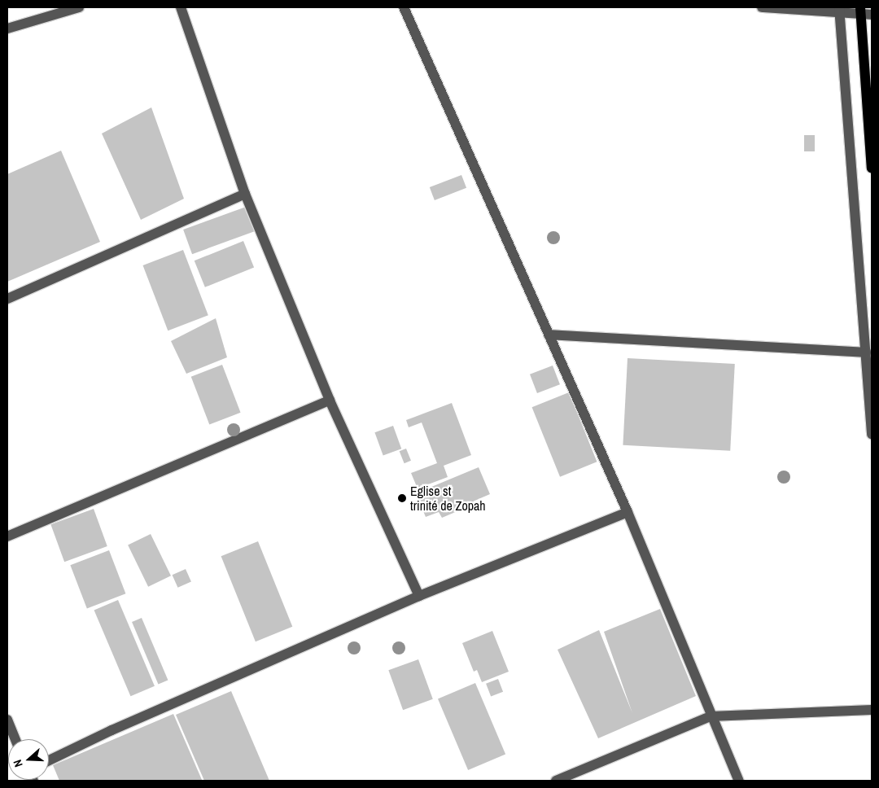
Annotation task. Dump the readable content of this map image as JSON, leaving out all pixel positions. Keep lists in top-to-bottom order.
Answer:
{
  "places": ["Eglise st trinité de Zopah"],
  "north": "left"
}
